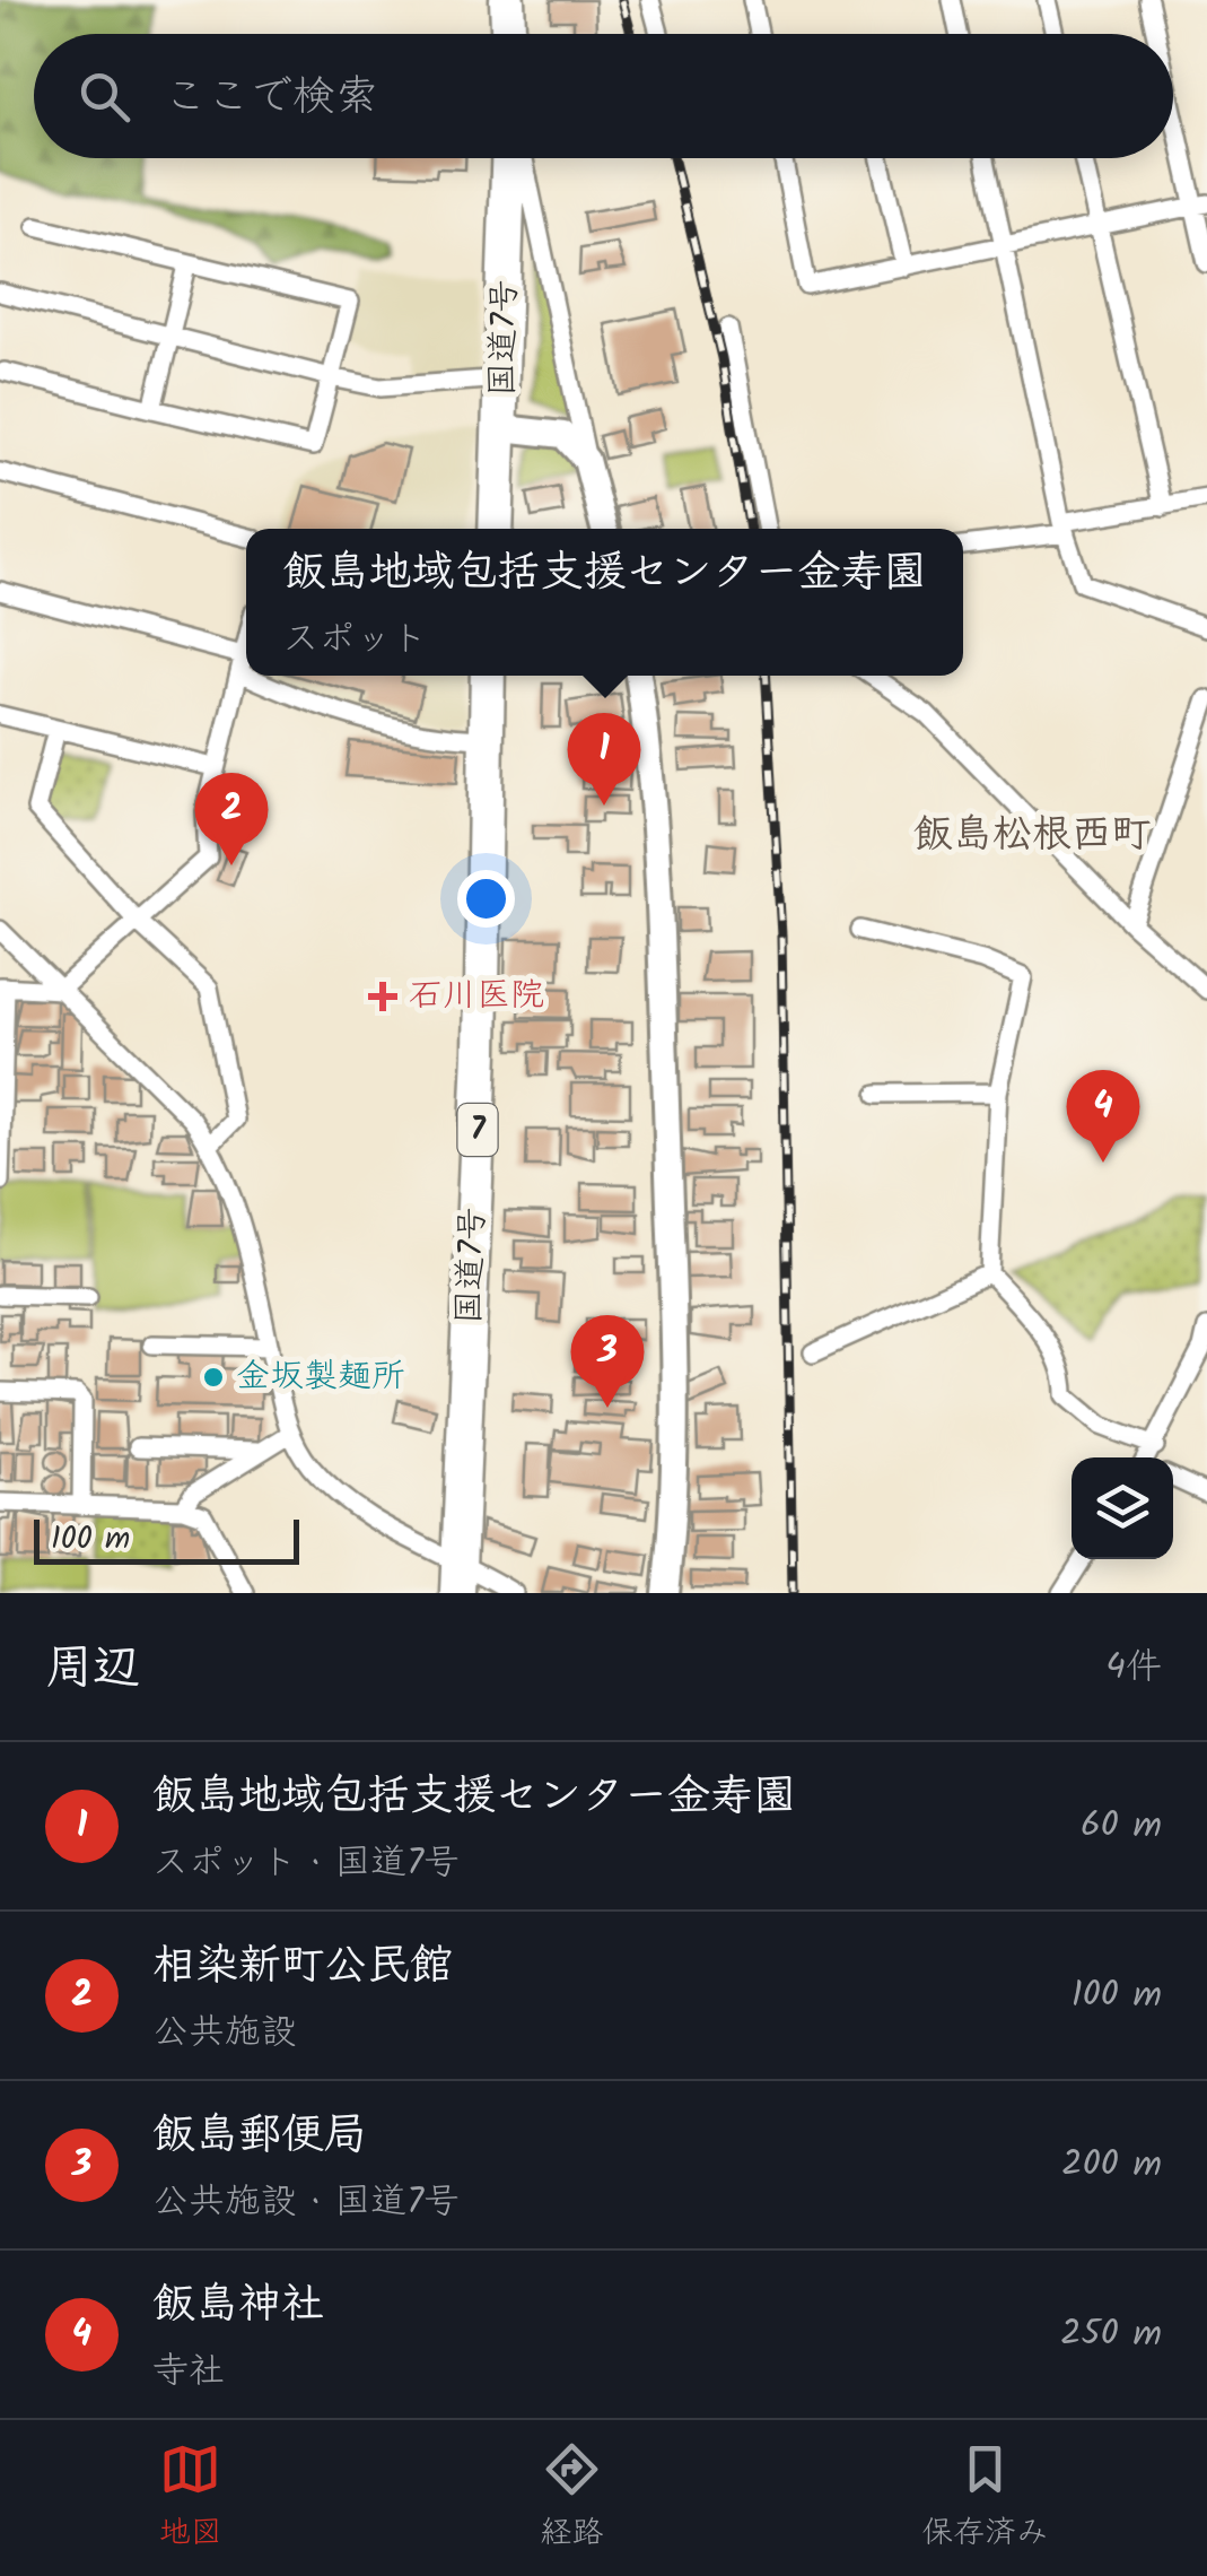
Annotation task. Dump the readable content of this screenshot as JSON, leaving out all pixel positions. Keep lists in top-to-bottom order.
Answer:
{
  "streets": {
    "highway": ["国道7号", "7"]
  },
  "districts": ["飯島松根西町"],
  "places": {
    "health": ["石川医院"],
    "other": ["金坂製麺所"]
  },
  "scale_bar": "100 m",
  "page": {
    "search": "ここで検索",
    "popup": ["飯島地域包括支援センター金寿園", "スポット"],
    "pins": [
      "1",
      "2",
      "4",
      "3"
    ],
    "scale": "100 m",
    "heading": ["周辺", "4件"],
    "list": [
      {
        "mark": "1",
        "name": "飯島地域包括支援センター金寿園",
        "note": "スポット · 国道7号",
        "value": "60 m"
      },
      {
        "mark": "2",
        "name": "相染新町公民館",
        "note": "公共施設",
        "value": "100 m"
      },
      {
        "mark": "3",
        "name": "飯島郵便局",
        "note": "公共施設 · 国道7号",
        "value": "200 m"
      },
      {
        "mark": "4",
        "name": "飯島神社",
        "note": "寺社",
        "value": "250 m"
      }
    ],
    "nav": ["地図", "経路", "保存済み"]
  }
}
